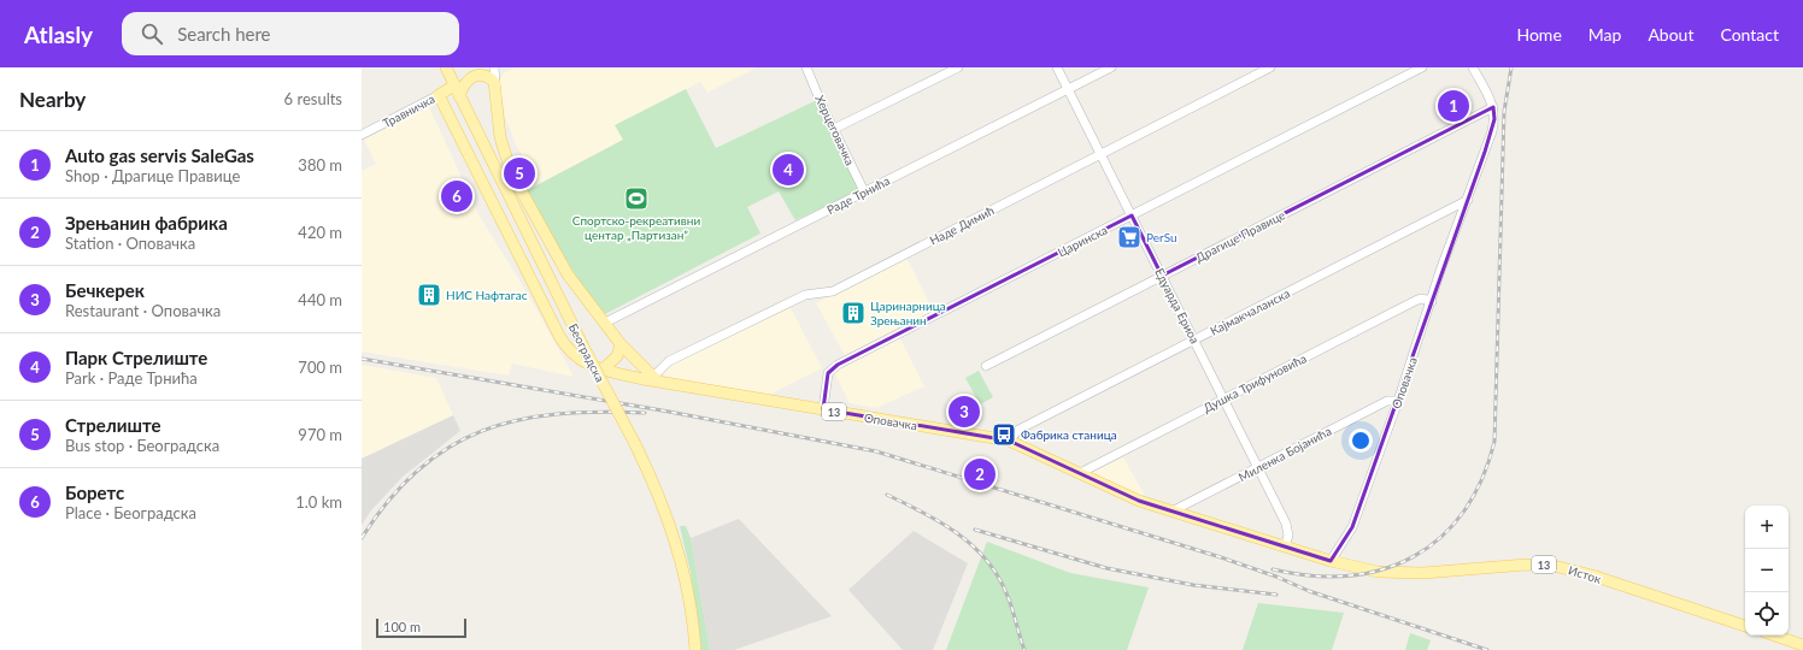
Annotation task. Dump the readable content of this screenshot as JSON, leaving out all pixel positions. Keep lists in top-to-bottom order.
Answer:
{
  "streets": {
    "main road": [
      "Травничка",
      "Београдска",
      "Оповачка",
      "13",
      "Исток"
    ],
    "street": [
      "Херцеговачка",
      "Раде Трнића",
      "Наде Димић",
      "Драгице Правице",
      "Царинска",
      "Едуарда Ериоа",
      "Кајмакчаланска",
      "Душка Трифуновића",
      "Миленка Бојанића"
    ]
  },
  "crossings": [
    ["Травничка", "Београдска"],
    ["Травничка", "13"],
    ["Херцеговачка", "Раде Трнића"],
    ["Раде Трнића", "Едуарда Ериоа"],
    ["Наде Димић", "Едуарда Ериоа"],
    ["Наде Димић", "Оповачка"],
    ["Наде Димић", "13"],
    ["Драгице Правице", "Едуарда Ериоа"],
    ["Драгице Правице", "Оповачка"],
    ["Царинска", "Едуарда Ериоа"],
    ["Царинска", "Оповачка"],
    ["Едуарда Ериоа", "Кајмакчаланска"],
    ["Едуарда Ериоа", "Душка Трифуновића"],
    ["Едуарда Ериоа", "13"],
    ["Едуарда Ериоа", "Миленка Бојанића"],
    ["Кајмакчаланска", "Оповачка"],
    ["Кајмакчаланска", "13"],
    ["Душка Трифуновића", "Оповачка"],
    ["Душка Трифуновића", "13"],
    ["Оповачка", "13"],
    ["Оповачка", "Миленка Бојанића"],
    ["Оповачка", "Исток"],
    ["13", "Миленка Бојанића"],
    ["13", "Исток"]
  ],
  "places": {
    "sports": ["Спортско-рекреативни центар „Партизан”"],
    "supermarket": ["PerSu"],
    "building": ["НИС Нафтагас", "Царинарница Зрењанин"],
    "bus stop": ["Фабрика станица"]
  },
  "scale_bar": "100 m",
  "page": {
    "header": "Atlasly",
    "search": "Search here",
    "nav": [
      "Home",
      "Map",
      "About",
      "Contact"
    ],
    "heading": ["Nearby", "6 results"],
    "pins": [
      "1",
      "4",
      "5",
      "6",
      "3",
      "2"
    ],
    "list": [
      {
        "mark": "1",
        "name": "Auto gas servis SaleGas",
        "note": "Shop · Драгице Правице",
        "value": "380 m"
      },
      {
        "mark": "2",
        "name": "Зрењанин фабрика",
        "note": "Station · Оповачка",
        "value": "420 m"
      },
      {
        "mark": "3",
        "name": "Бечкерек",
        "note": "Restaurant · Оповачка",
        "value": "440 m"
      },
      {
        "mark": "4",
        "name": "Парк Стрелиште",
        "note": "Park · Раде Трнића",
        "value": "700 m"
      },
      {
        "mark": "5",
        "name": "Стрелиште",
        "note": "Bus stop · Београдска",
        "value": "970 m"
      },
      {
        "mark": "6",
        "name": "Боретс",
        "note": "Place · Београдска",
        "value": "1.0 km"
      }
    ],
    "map_buttons": ["+", "−"],
    "scale": "100 m"
  }
}
